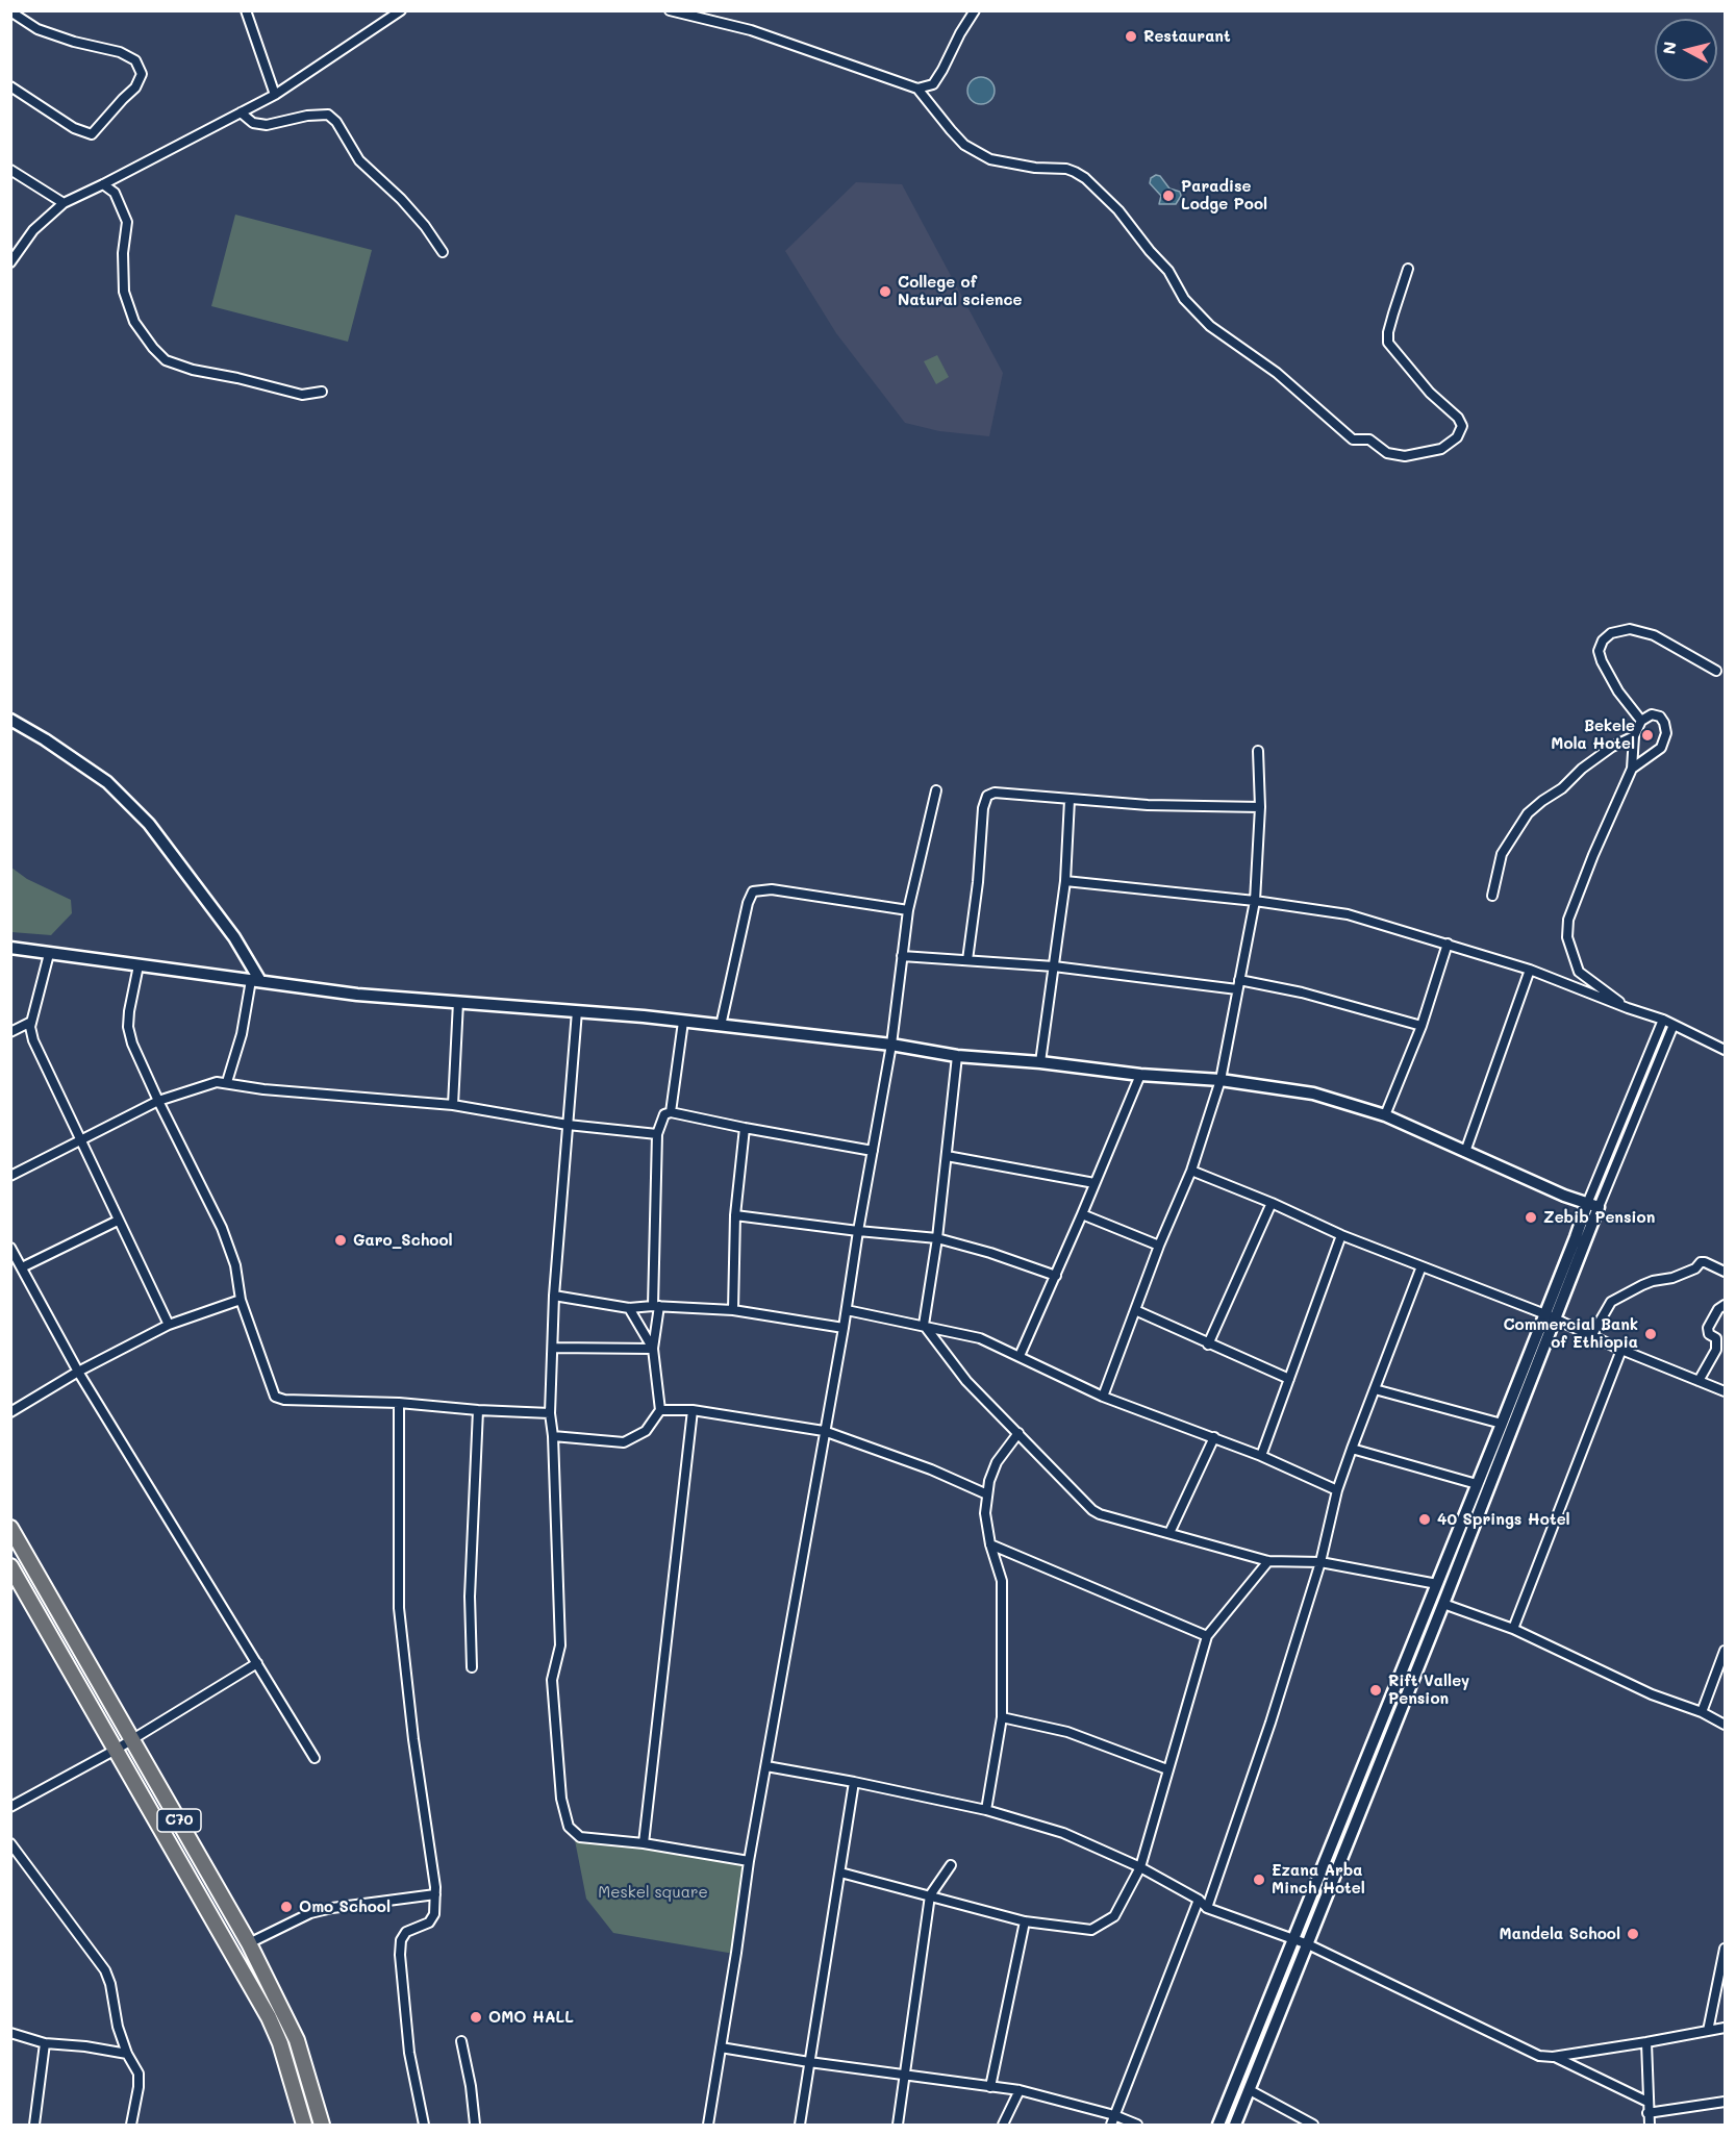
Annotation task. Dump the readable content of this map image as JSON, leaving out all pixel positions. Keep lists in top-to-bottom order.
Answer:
{
  "streets": {
    "highway": ["C70"]
  },
  "parks": ["Meskel square"],
  "places": [
    "Restaurant",
    "Paradise Lodge Pool",
    "College of Natural science",
    "Bekele Mola Hotel",
    "Zebib Pension",
    "Garo_School",
    "Commercial Bank of Ethiopia",
    "40 Springs Hotel",
    "Rift Valley Pension",
    "Ezana Arba Minch Hotel",
    "Omo School",
    "Mandela School",
    "OMO HALL"
  ],
  "north": "left"
}
